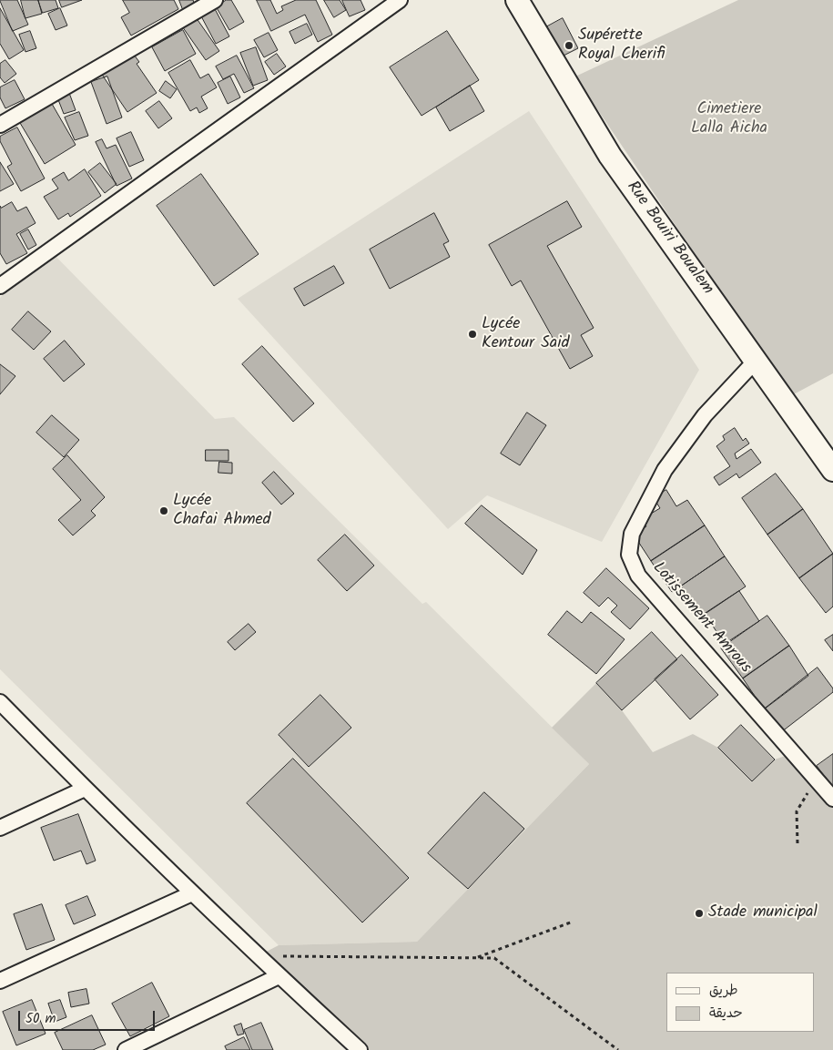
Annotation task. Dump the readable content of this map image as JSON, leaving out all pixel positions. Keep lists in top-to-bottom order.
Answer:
{
  "streets": {
    "main road": ["Rue Bouiri Boualem"],
    "street": ["Lotissement Amrous"]
  },
  "crossings": [
    ["Rue Bouiri Boualem", "Lotissement Amrous"]
  ],
  "parks": ["Cimetiere Lalla Aicha"],
  "places": [
    "Supérette Royal Cherifi",
    "Lycée Kentour Said",
    "Lycée Chafai Ahmed",
    "Stade municipal"
  ],
  "legend": ["طريق", "حديقة"],
  "scale_bar": "50 m"
}
